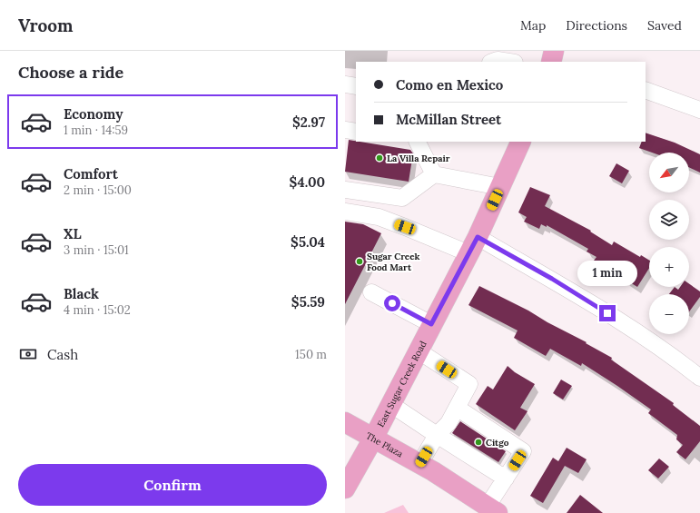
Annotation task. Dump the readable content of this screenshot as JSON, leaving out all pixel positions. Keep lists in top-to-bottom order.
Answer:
{
  "streets": {
    "main road": ["East Sugar Creek Road", "The Plaza"]
  },
  "crossings": [
    ["East Sugar Creek Road", "The Plaza"]
  ],
  "places": ["La Villa Repair", "Sugar Creek Food Mart", "Citgo"],
  "north": "bottom left",
  "page": {
    "header": "Vroom",
    "nav": ["Map", "Directions", "Saved"],
    "heading": "Choose a ride",
    "banner": ["Como en Mexico", "McMillan Street"],
    "list": [
      {
        "name": "Economy",
        "note": "1 min · 14:59",
        "value": "$2.97"
      },
      {
        "name": "Comfort",
        "note": "2 min · 15:00",
        "value": "$4.00"
      },
      {
        "name": "XL",
        "note": "3 min · 15:01",
        "value": "$5.04"
      },
      {
        "name": "Black",
        "note": "4 min · 15:02",
        "value": "$5.59"
      }
    ],
    "map_buttons": ["+", "−"],
    "bubble": "1 min",
    "pay": ["Cash", "150 m"],
    "buttons": "Confirm"
  }
}
